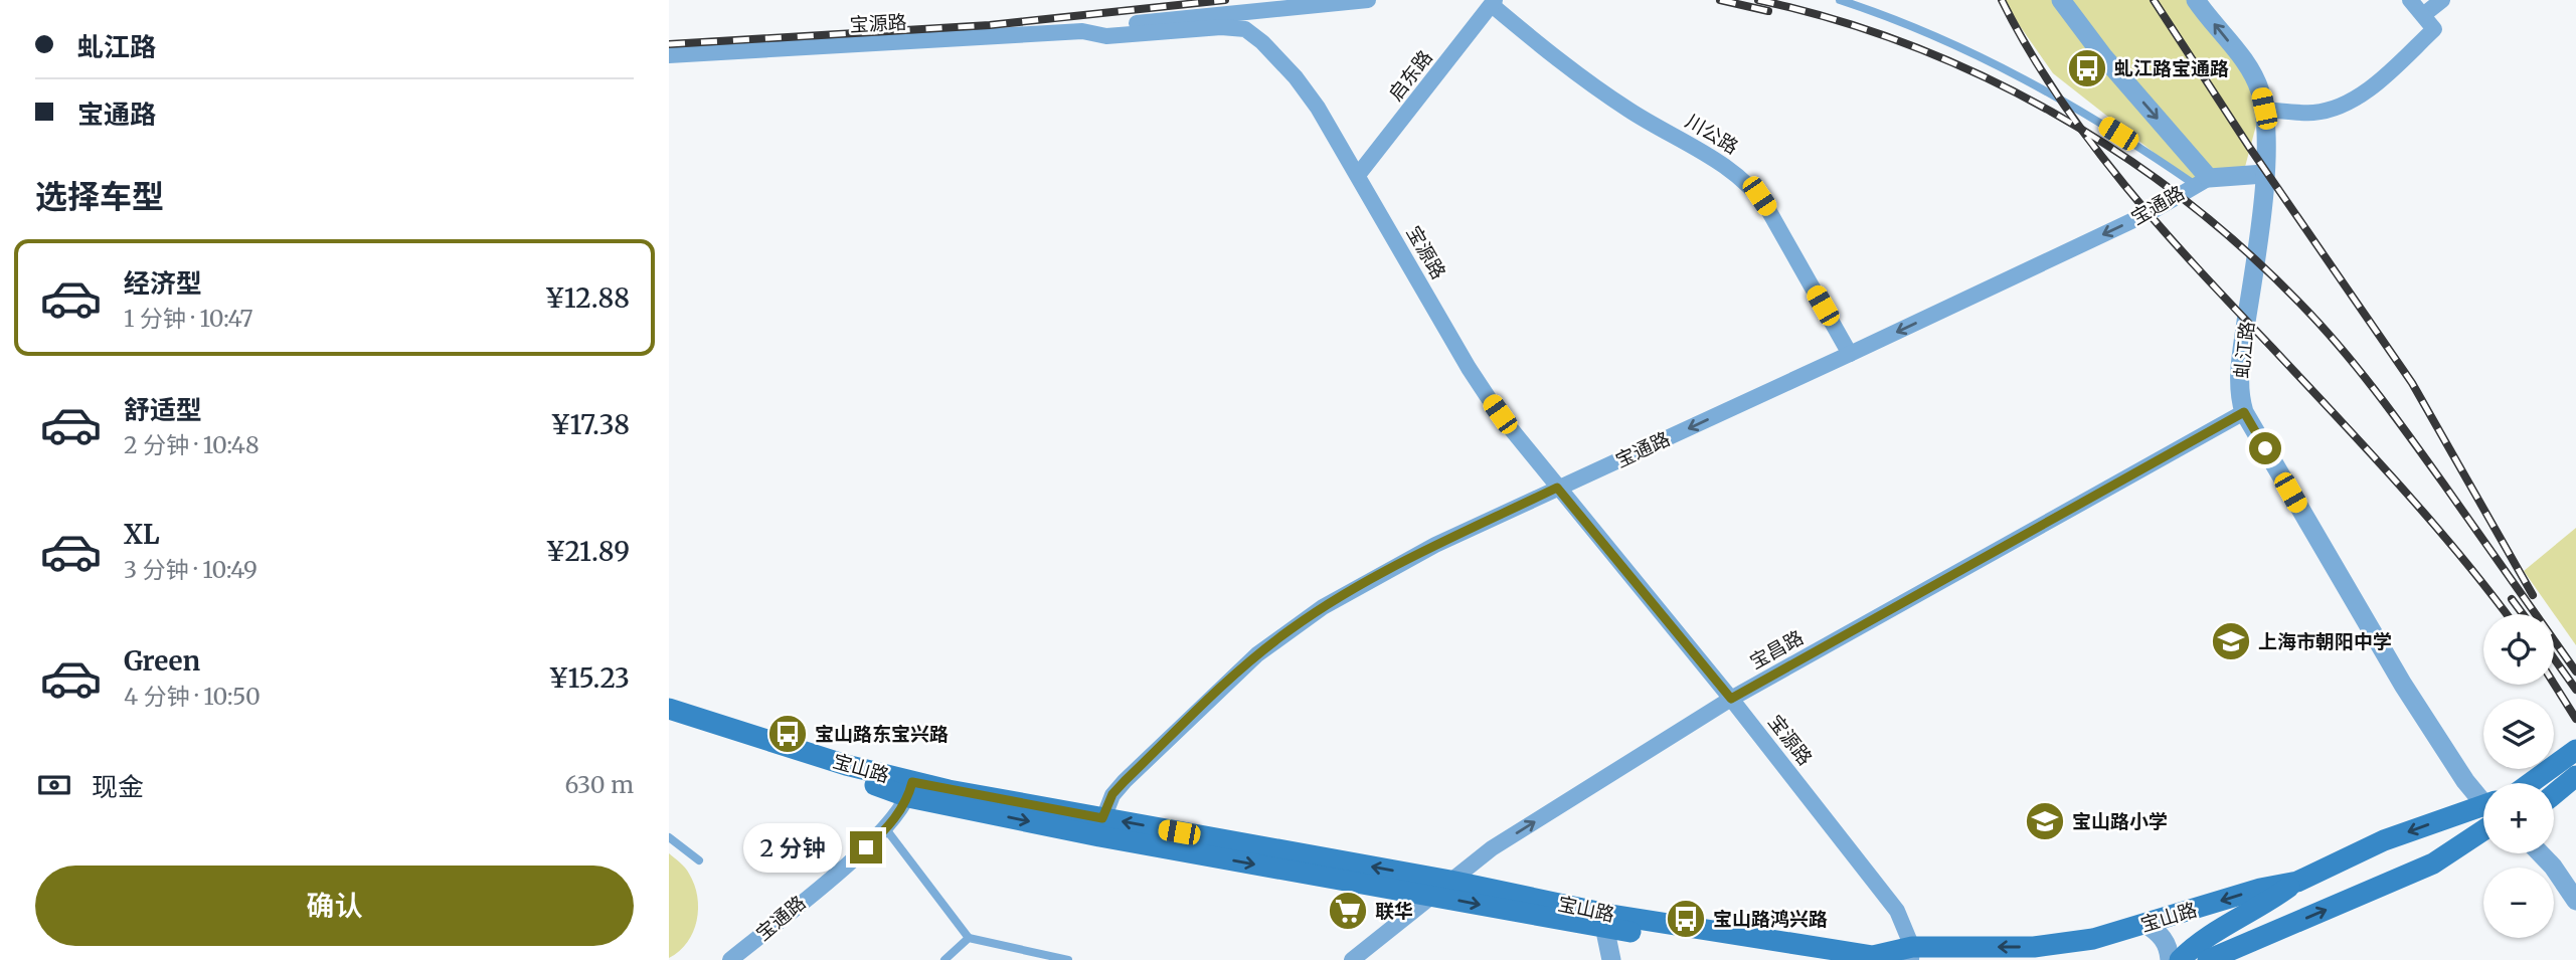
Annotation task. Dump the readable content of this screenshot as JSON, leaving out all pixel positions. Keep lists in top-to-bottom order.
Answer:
{
  "streets": {
    "main road": ["宝山路"],
    "street": [
      "宝源路",
      "启东路",
      "川公路",
      "宝通路",
      "虬江路",
      "宝昌路"
    ]
  },
  "crossings": [
    ["宝源路", "启东路"],
    ["宝源路", "宝通路"],
    ["宝源路", "宝昌路"],
    ["宝源路", "宝山路"],
    ["启东路", "川公路"],
    ["川公路", "宝通路"],
    ["宝通路", "虬江路"],
    ["宝通路", "宝山路"],
    ["虬江路", "宝昌路"],
    ["宝昌路", "宝山路"]
  ],
  "one_way": ["宝通路"],
  "places": {
    "bus stop": ["虬江路宝通路", "宝山路东宝兴路", "宝山路鸿兴路"],
    "school or university": ["上海市朝阳中学", "宝山路小学"],
    "supermarket": ["联华"]
  },
  "page": {
    "banner": ["虬江路", "宝通路"],
    "heading": "选择车型",
    "list": [
      {
        "name": "经济型",
        "note": "1 分钟 · 10:47",
        "value": "¥12.88"
      },
      {
        "name": "舒适型",
        "note": "2 分钟 · 10:48",
        "value": "¥17.38"
      },
      {
        "name": "XL",
        "note": "3 分钟 · 10:49",
        "value": "¥21.89"
      },
      {
        "name": "Green",
        "note": "4 分钟 · 10:50",
        "value": "¥15.23"
      }
    ],
    "map_buttons": ["+", "−"],
    "pay": ["现金", "630 m"],
    "bubble": "2 分钟",
    "buttons": "确认"
  }
}
